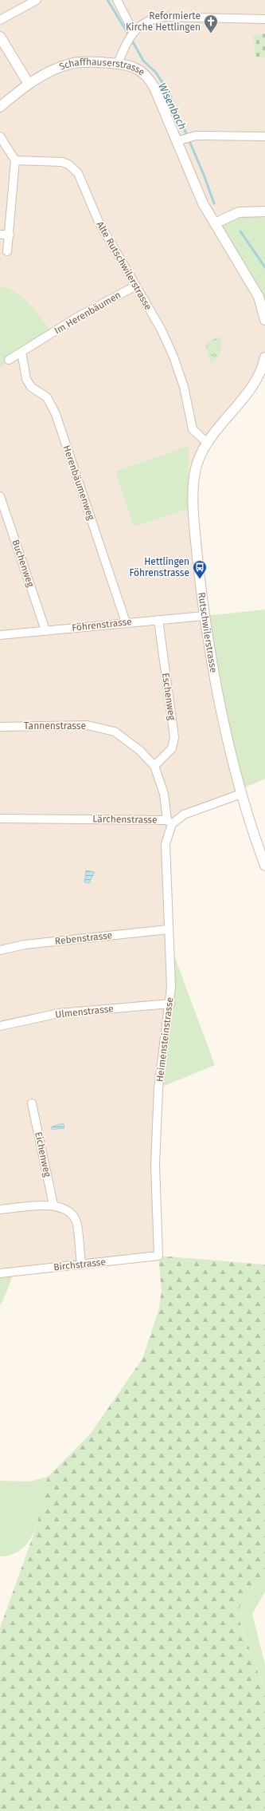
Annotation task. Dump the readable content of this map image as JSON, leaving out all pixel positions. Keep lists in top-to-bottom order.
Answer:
{
  "streets": {
    "street": [
      "Schaffhauserstrasse",
      "Alte Rutschwilerstrasse",
      "Im Herenbäumen",
      "Herenbäumenweg",
      "Buchenweg",
      "Föhrenstrasse",
      "Rutschwilerstrasse",
      "Eschenweg",
      "Tannenstrasse",
      "Lärchenstrasse",
      "Rebenstrasse",
      "Ulmenstrasse",
      "Heimensteinstrasse",
      "Eichenweg",
      "Birchstrasse"
    ]
  },
  "crossings": [
    ["Alte Rutschwilerstrasse", "Im Herenbäumen"],
    ["Alte Rutschwilerstrasse", "Rutschwilerstrasse"],
    ["Im Herenbäumen", "Herenbäumenweg"],
    ["Herenbäumenweg", "Föhrenstrasse"],
    ["Buchenweg", "Föhrenstrasse"],
    ["Föhrenstrasse", "Rutschwilerstrasse"],
    ["Föhrenstrasse", "Eschenweg"],
    ["Eschenweg", "Tannenstrasse"],
    ["Tannenstrasse", "Lärchenstrasse"],
    ["Tannenstrasse", "Heimensteinstrasse"],
    ["Lärchenstrasse", "Heimensteinstrasse"],
    ["Rebenstrasse", "Heimensteinstrasse"],
    ["Ulmenstrasse", "Heimensteinstrasse"],
    ["Heimensteinstrasse", "Birchstrasse"]
  ],
  "water": ["Wisenbach"],
  "places": {
    "church": ["Reformierte Kirche Hettlingen"],
    "bus stop": ["Hettlingen Föhrenstrasse"]
  }
}
